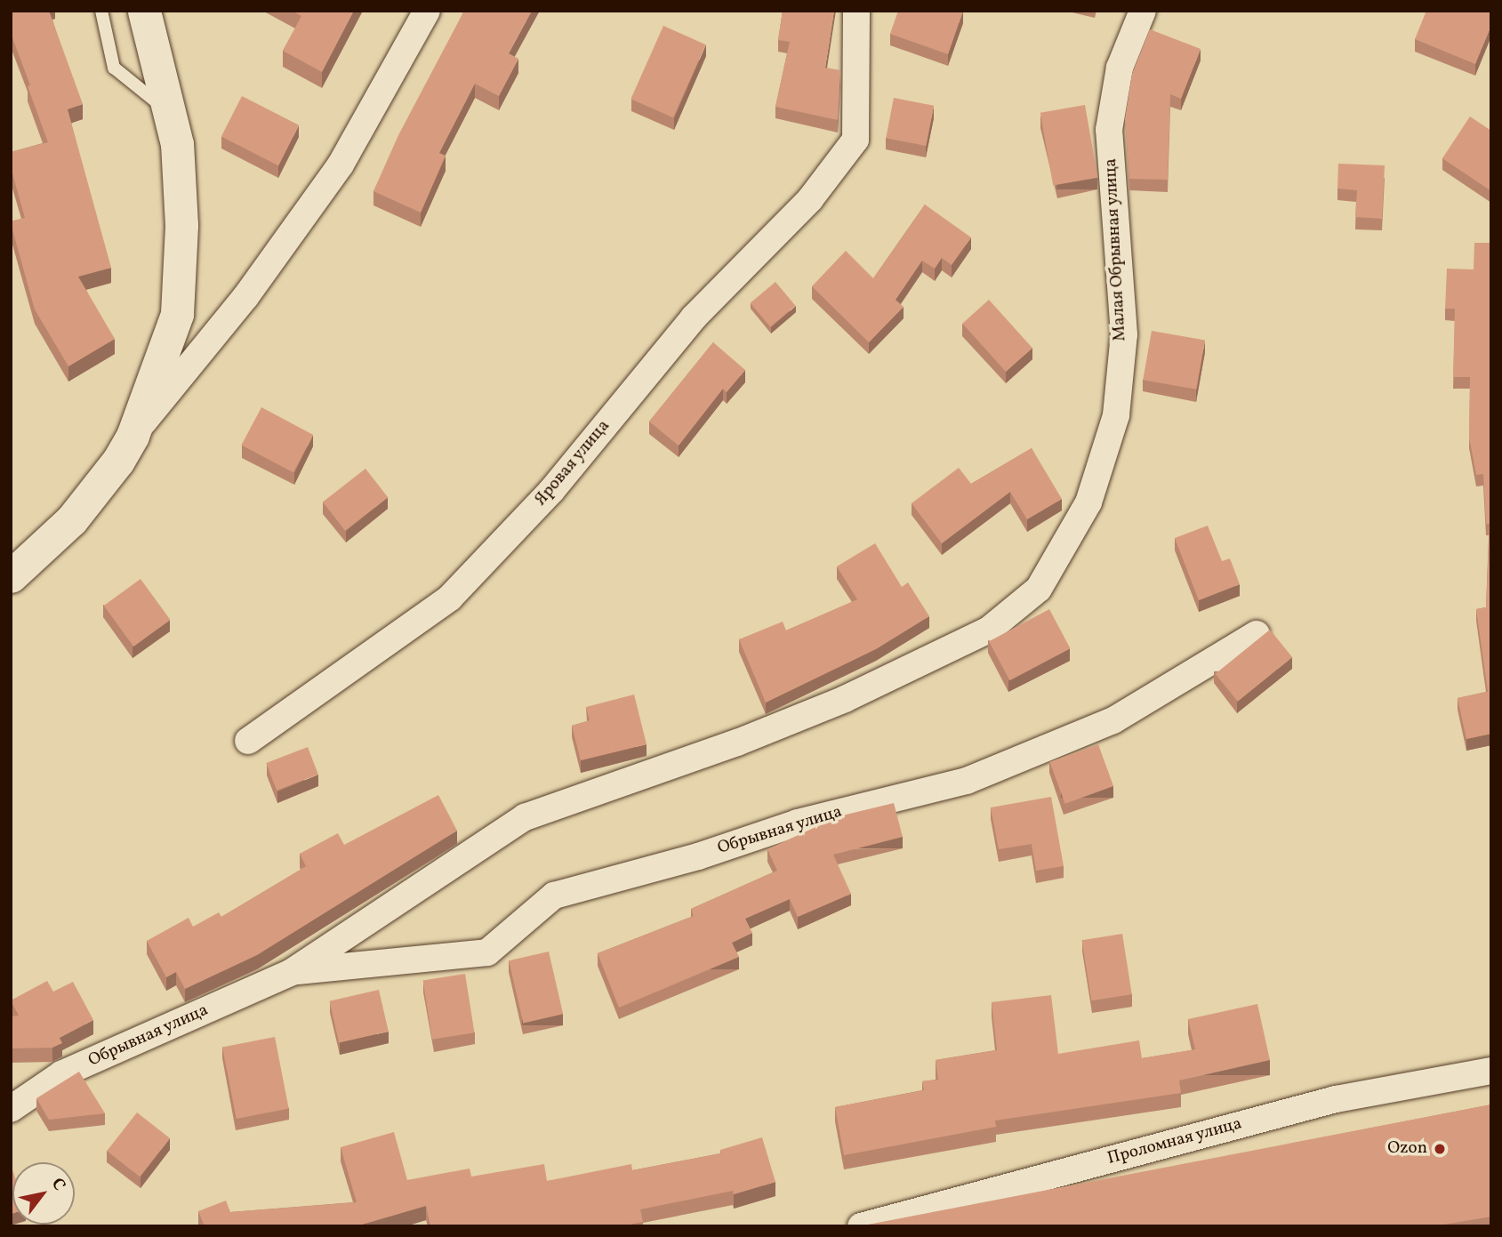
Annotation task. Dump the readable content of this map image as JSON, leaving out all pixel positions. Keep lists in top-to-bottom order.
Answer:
{
  "streets": {
    "street": [
      "Малая Обрывная улица",
      "Яровая улица",
      "Обрывная улица",
      "Проломная улица"
    ]
  },
  "crossings": [
    ["Малая Обрывная улица", "Обрывная улица"]
  ],
  "places": ["Ozon"],
  "north": "top right"
}
